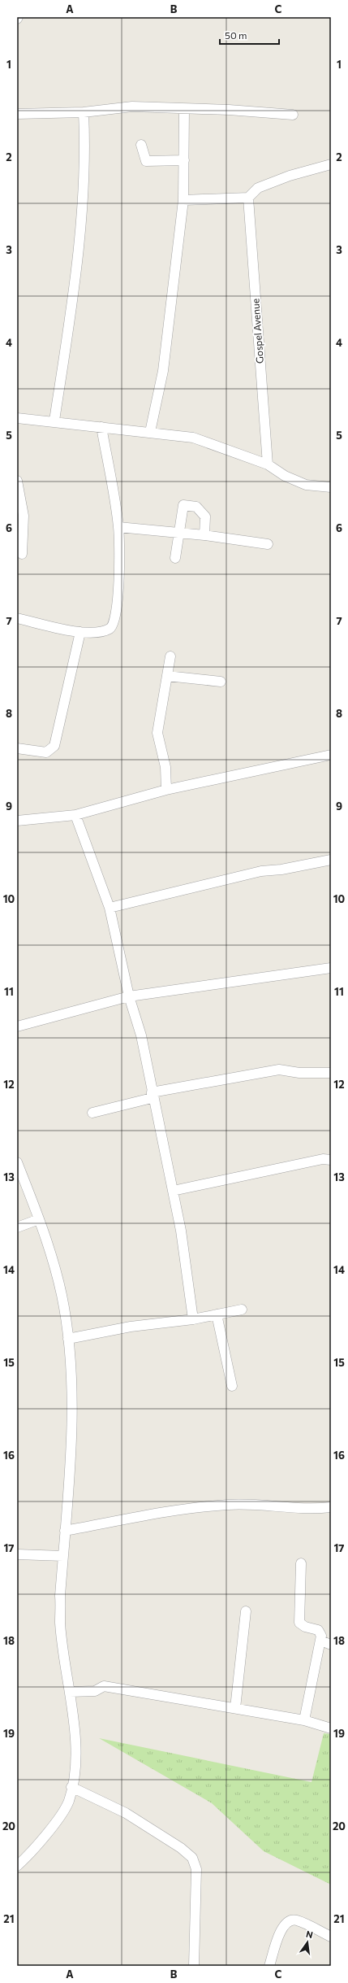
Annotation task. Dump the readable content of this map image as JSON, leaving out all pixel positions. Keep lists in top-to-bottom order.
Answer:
{
  "streets": {
    "street": ["Gospel Avenue"]
  },
  "scale_bar": "50 m",
  "north": "top",
  "grid": {
    "columns": ["A", "B", "C"],
    "rows": [
      "1",
      "2",
      "3",
      "4",
      "5",
      "6",
      "7",
      "8",
      "9",
      "10",
      "11",
      "12",
      "13",
      "14",
      "15",
      "16",
      "17",
      "18",
      "19",
      "20",
      "21"
    ]
  }
}
